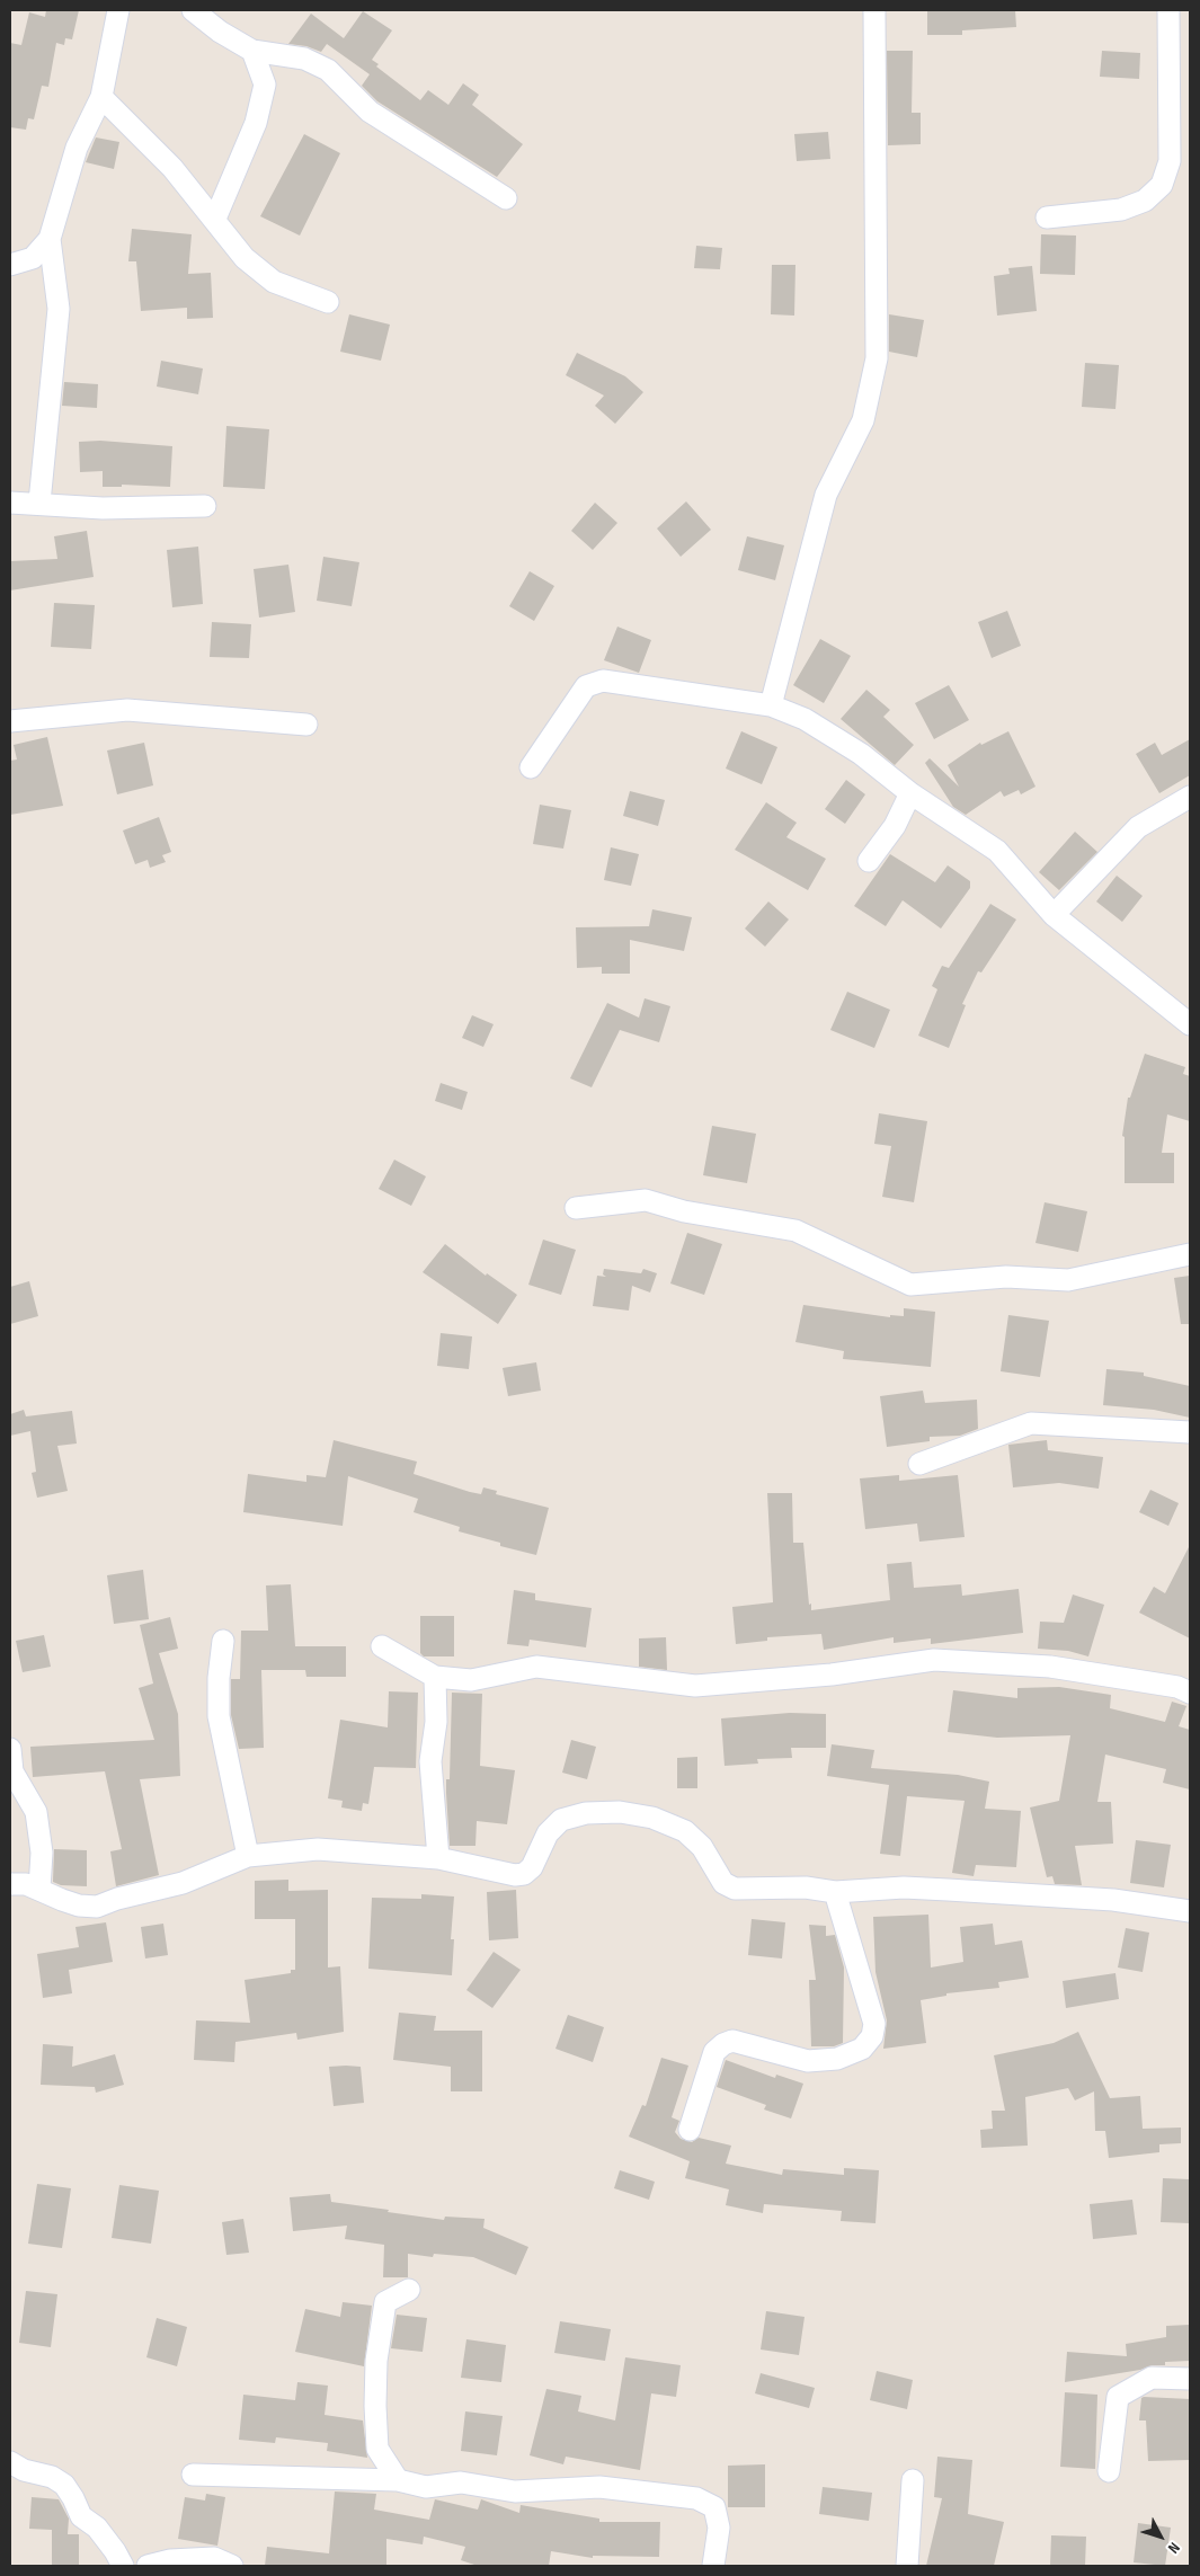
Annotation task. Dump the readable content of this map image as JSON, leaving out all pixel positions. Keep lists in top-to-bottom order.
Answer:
{
  "north": "bottom right"
}
